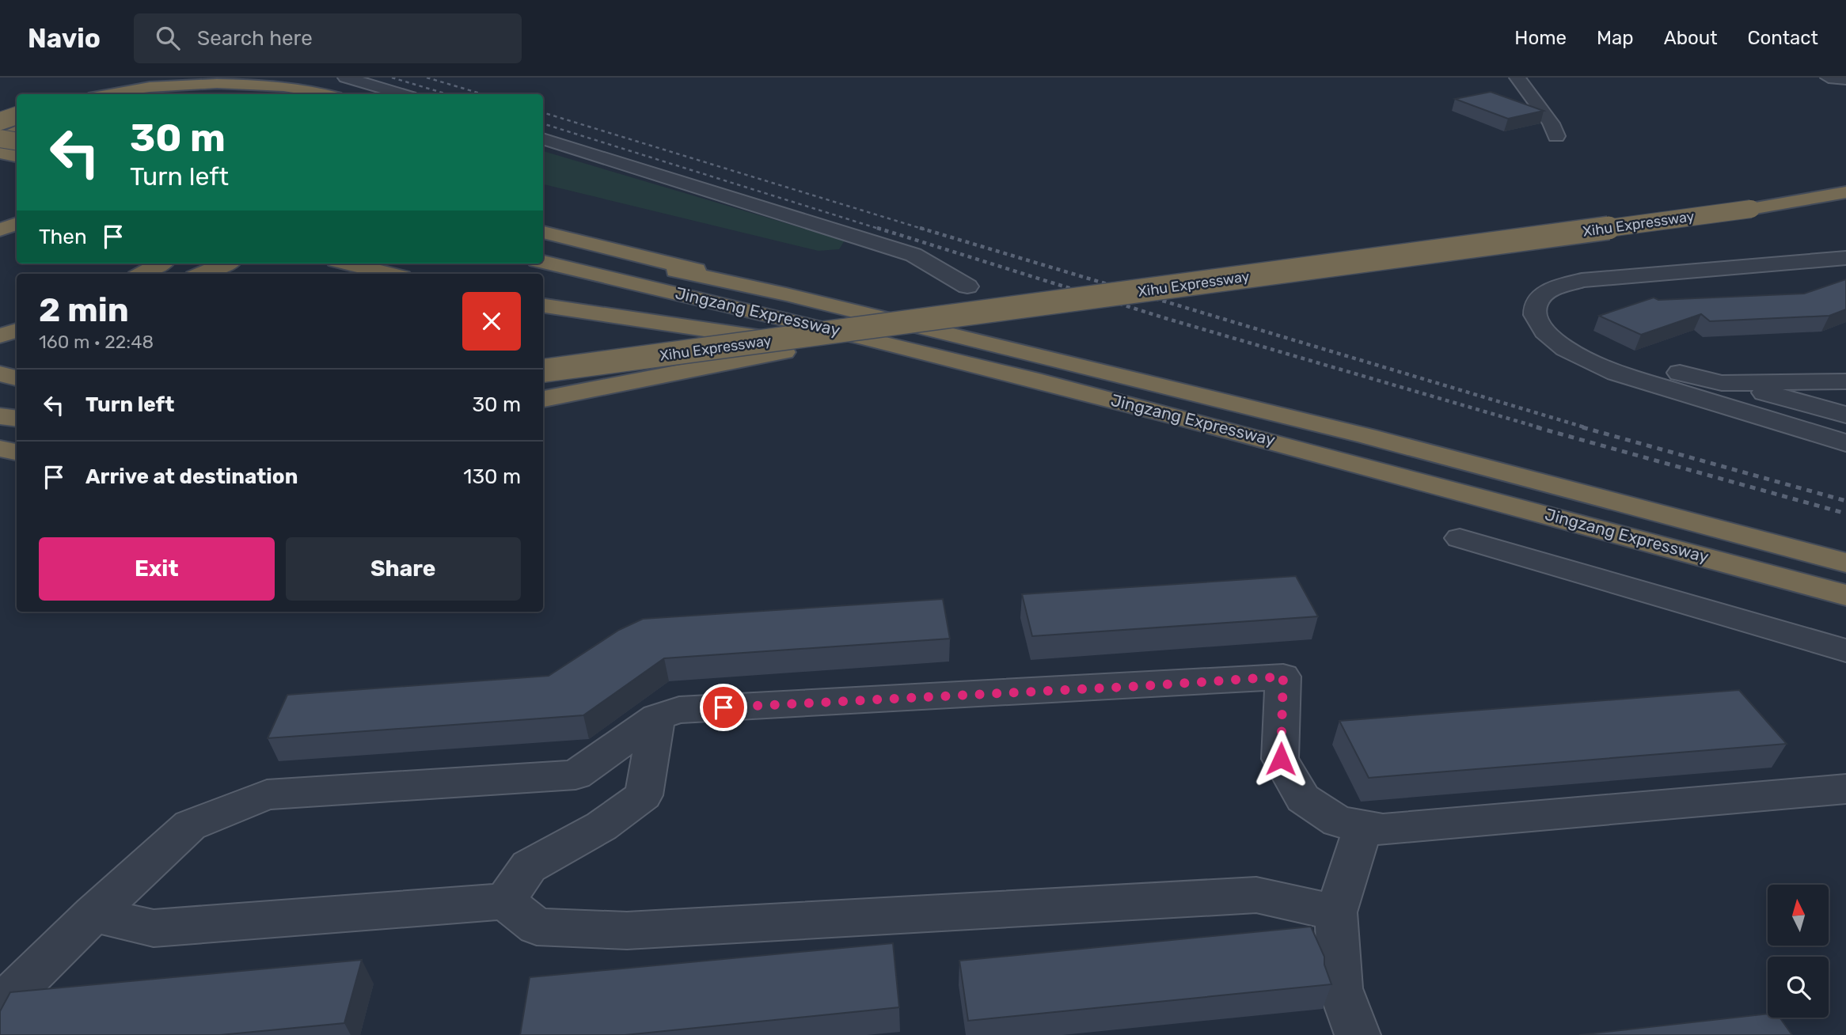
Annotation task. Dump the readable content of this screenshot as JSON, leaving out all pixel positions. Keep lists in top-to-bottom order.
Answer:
{
  "streets": {
    "highway": ["Xihu Expressway", "Jingzang Expressway"]
  },
  "north": "top",
  "page": {
    "header": "Navio",
    "search": "Search here",
    "nav": [
      "Home",
      "Map",
      "About",
      "Contact"
    ],
    "turn": ["30 m", "Turn left"],
    "then": "Then",
    "heading": ["2 min", "160 m · 22:48"],
    "list": [
      {
        "name": "Turn left",
        "value": "30 m"
      },
      {
        "name": "Arrive at destination",
        "value": "130 m"
      }
    ],
    "buttons": ["Exit", "Share"]
  }
}
